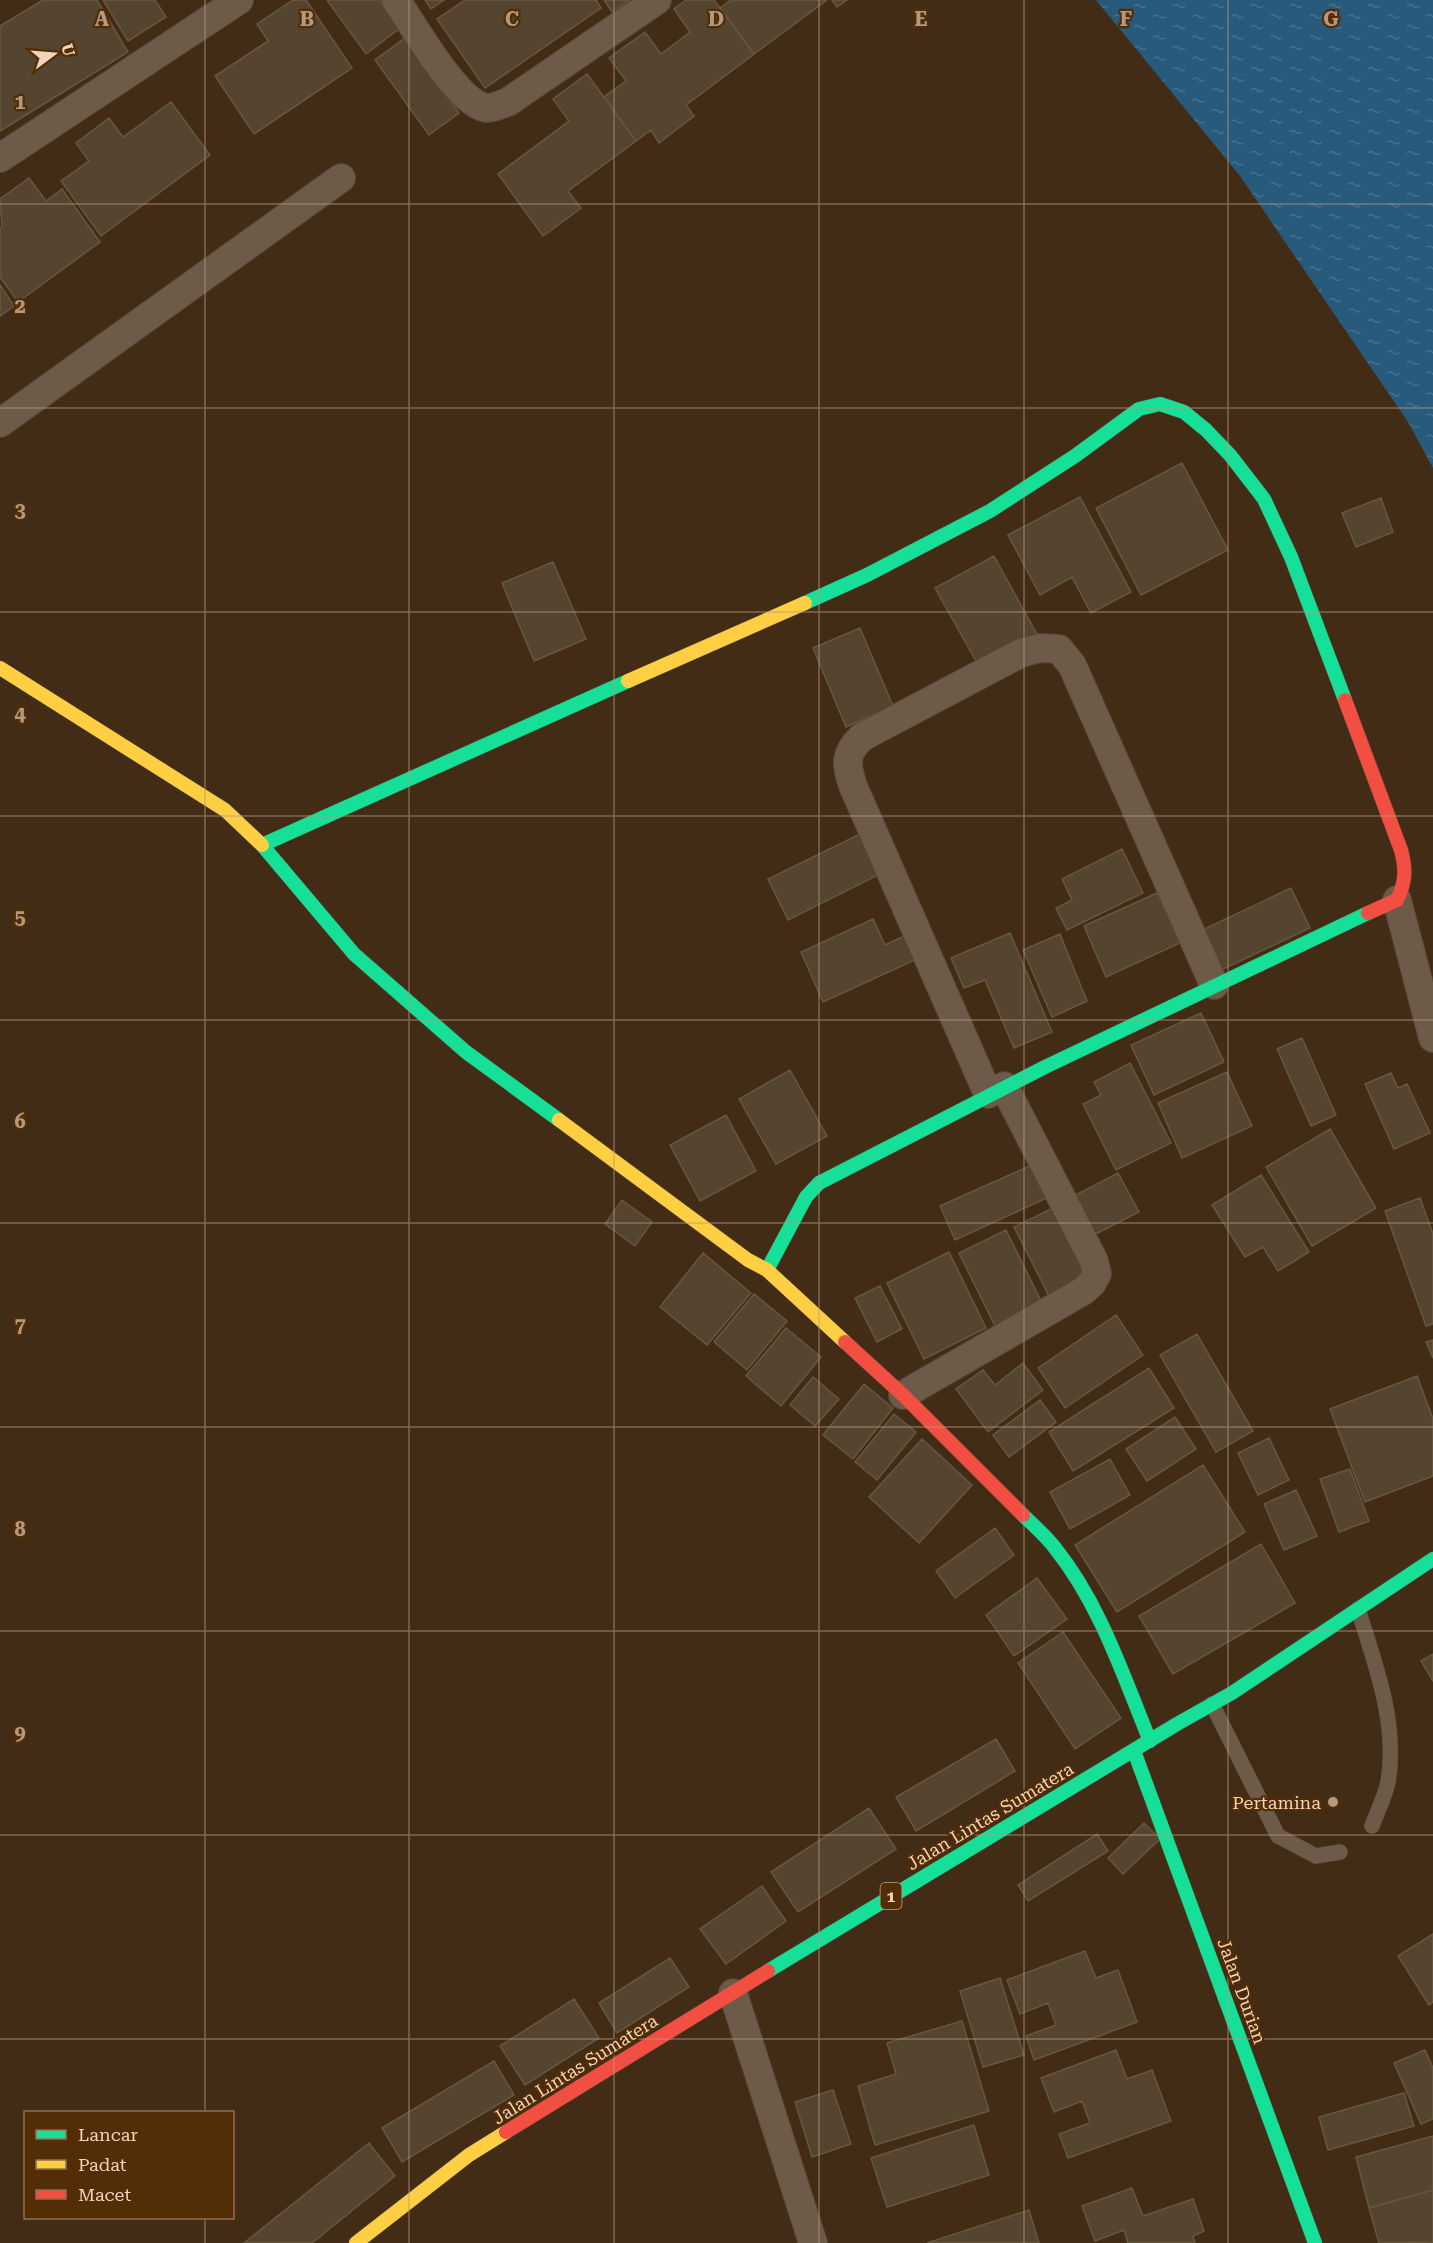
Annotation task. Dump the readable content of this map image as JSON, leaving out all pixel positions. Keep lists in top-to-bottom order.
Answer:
{
  "streets": {
    "main road": ["Jalan Lintas Sumatera", "1", "Jalan Durian"]
  },
  "crossings": [
    ["Jalan Lintas Sumatera", "Jalan Durian"]
  ],
  "places": ["Pertamina"],
  "legend": ["Lancar", "Padat", "Macet"],
  "north": "right",
  "grid": {
    "columns": [
      "A",
      "B",
      "C",
      "D",
      "E",
      "F",
      "G"
    ],
    "rows": [
      "1",
      "2",
      "3",
      "4",
      "5",
      "6",
      "7",
      "8",
      "9"
    ]
  }
}
